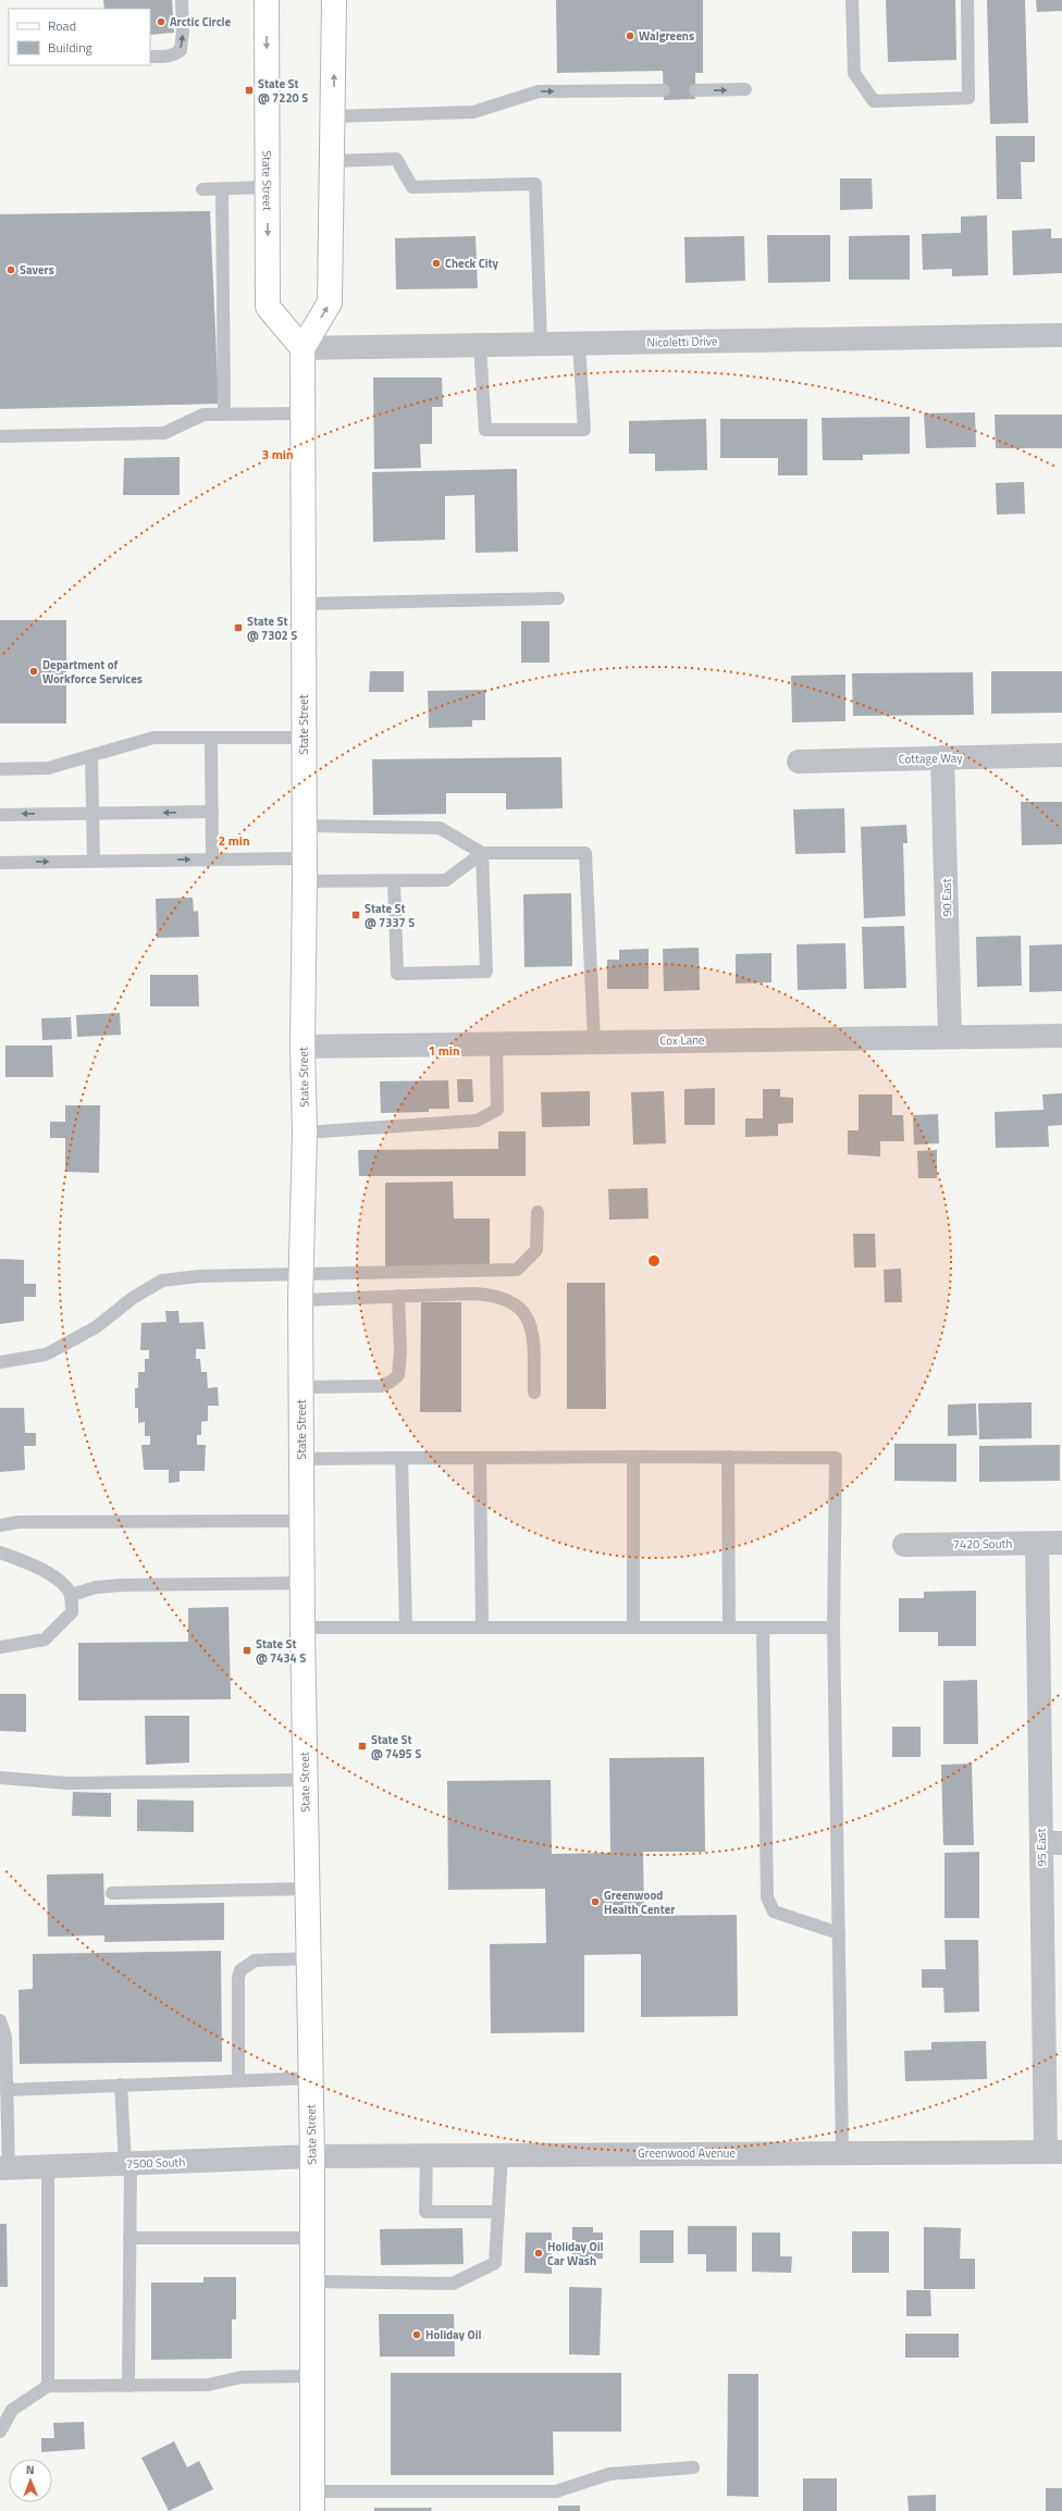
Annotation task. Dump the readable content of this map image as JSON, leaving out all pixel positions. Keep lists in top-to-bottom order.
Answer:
{
  "streets": {
    "main road": ["State Street"],
    "street": [
      "Nicoletti Drive",
      "Cottage Way",
      "90 East",
      "Cox Lane",
      "7420 South",
      "95 East",
      "Greenwood Avenue",
      "7500 South"
    ]
  },
  "crossings": [
    ["State Street", "Nicoletti Drive"],
    ["State Street", "Cox Lane"],
    ["State Street", "Greenwood Avenue"],
    ["State Street", "7500 South"],
    ["Cottage Way", "90 East"],
    ["90 East", "Cox Lane"],
    ["7420 South", "95 East"],
    ["95 East", "Greenwood Avenue"],
    ["Greenwood Avenue", "7500 South"]
  ],
  "places": {
    "other": [
      "Arctic Circle",
      "Walgreens",
      "Check City",
      "Savers",
      "Department of Workforce Services",
      "Greenwood Health Center",
      "Holiday Oil Car Wash",
      "Holiday Oil"
    ],
    "transit": [
      "State St @ 7220 S",
      "State St @ 7302 S",
      "State St @ 7337 S",
      "State St @ 7434 S",
      "State St @ 7495 S"
    ]
  },
  "legend": ["Road", "Building"],
  "north": "top",
  "rings": ["3 min", "2 min", "1 min"]
}
